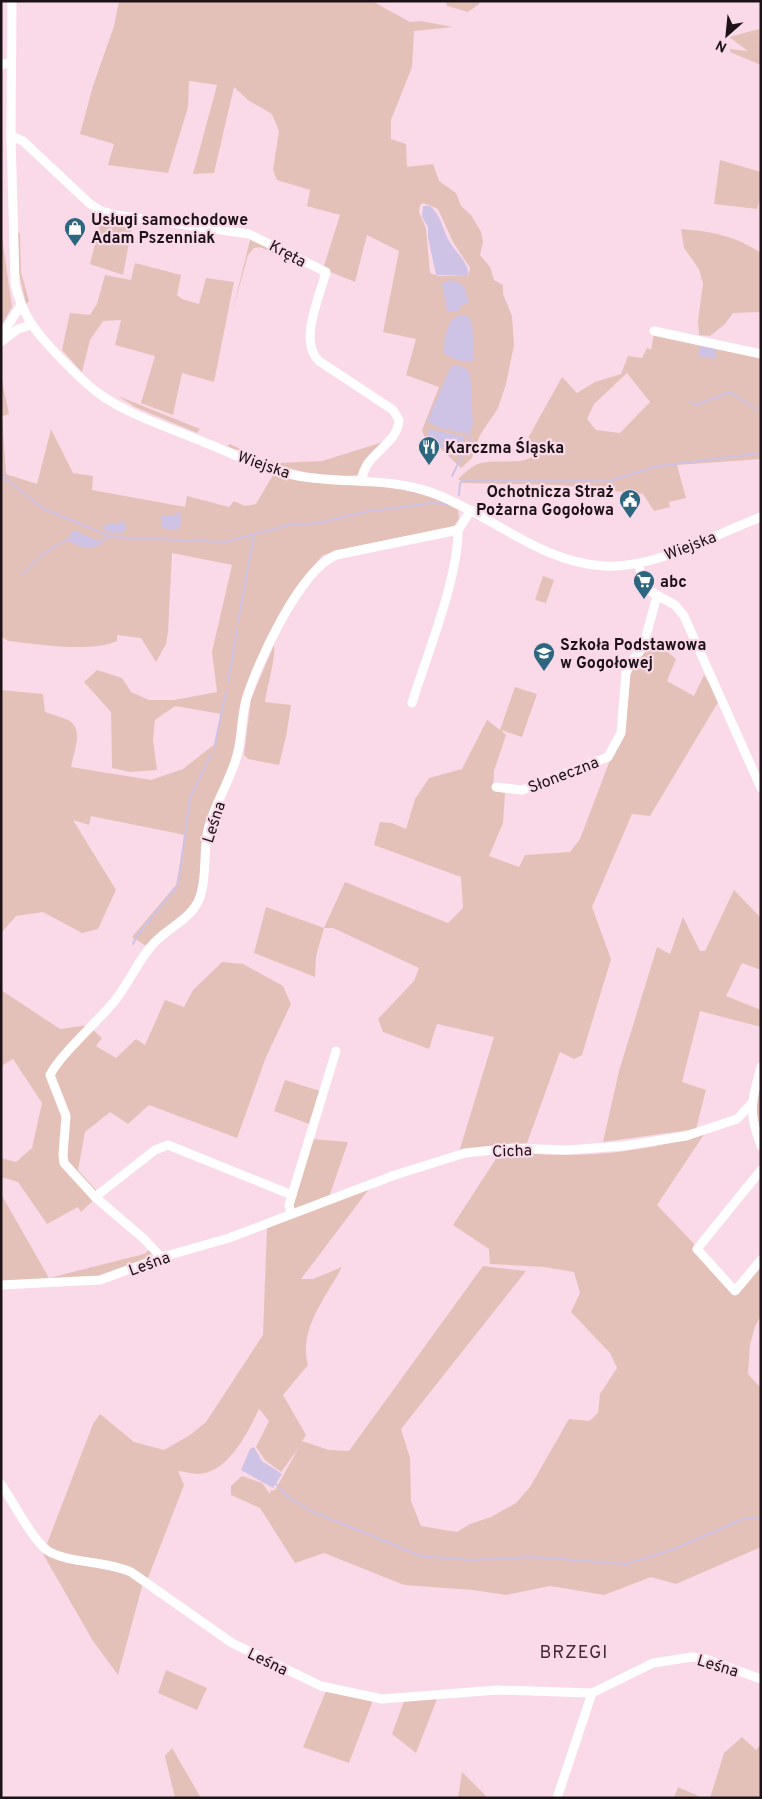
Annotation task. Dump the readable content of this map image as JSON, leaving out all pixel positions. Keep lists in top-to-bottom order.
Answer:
{
  "streets": {
    "street": [
      "Kręta",
      "Wiejska",
      "Słoneczna",
      "Leśna",
      "Cicha"
    ]
  },
  "crossings": [
    ["Kręta", "Wiejska"],
    ["Leśna", "Cicha"]
  ],
  "districts": ["BRZEGI"],
  "places": {
    "shop": ["Usługi samochodowe Adam Pszenniak"],
    "restaurant": ["Karczma Śląska"],
    "public building": ["Ochotnicza Straż Pożarna Gogołowa"],
    "supermarket": ["abc"],
    "school or university": ["Szkoła Podstawowa w Gogołowej"]
  },
  "north": "bottom left"
}
